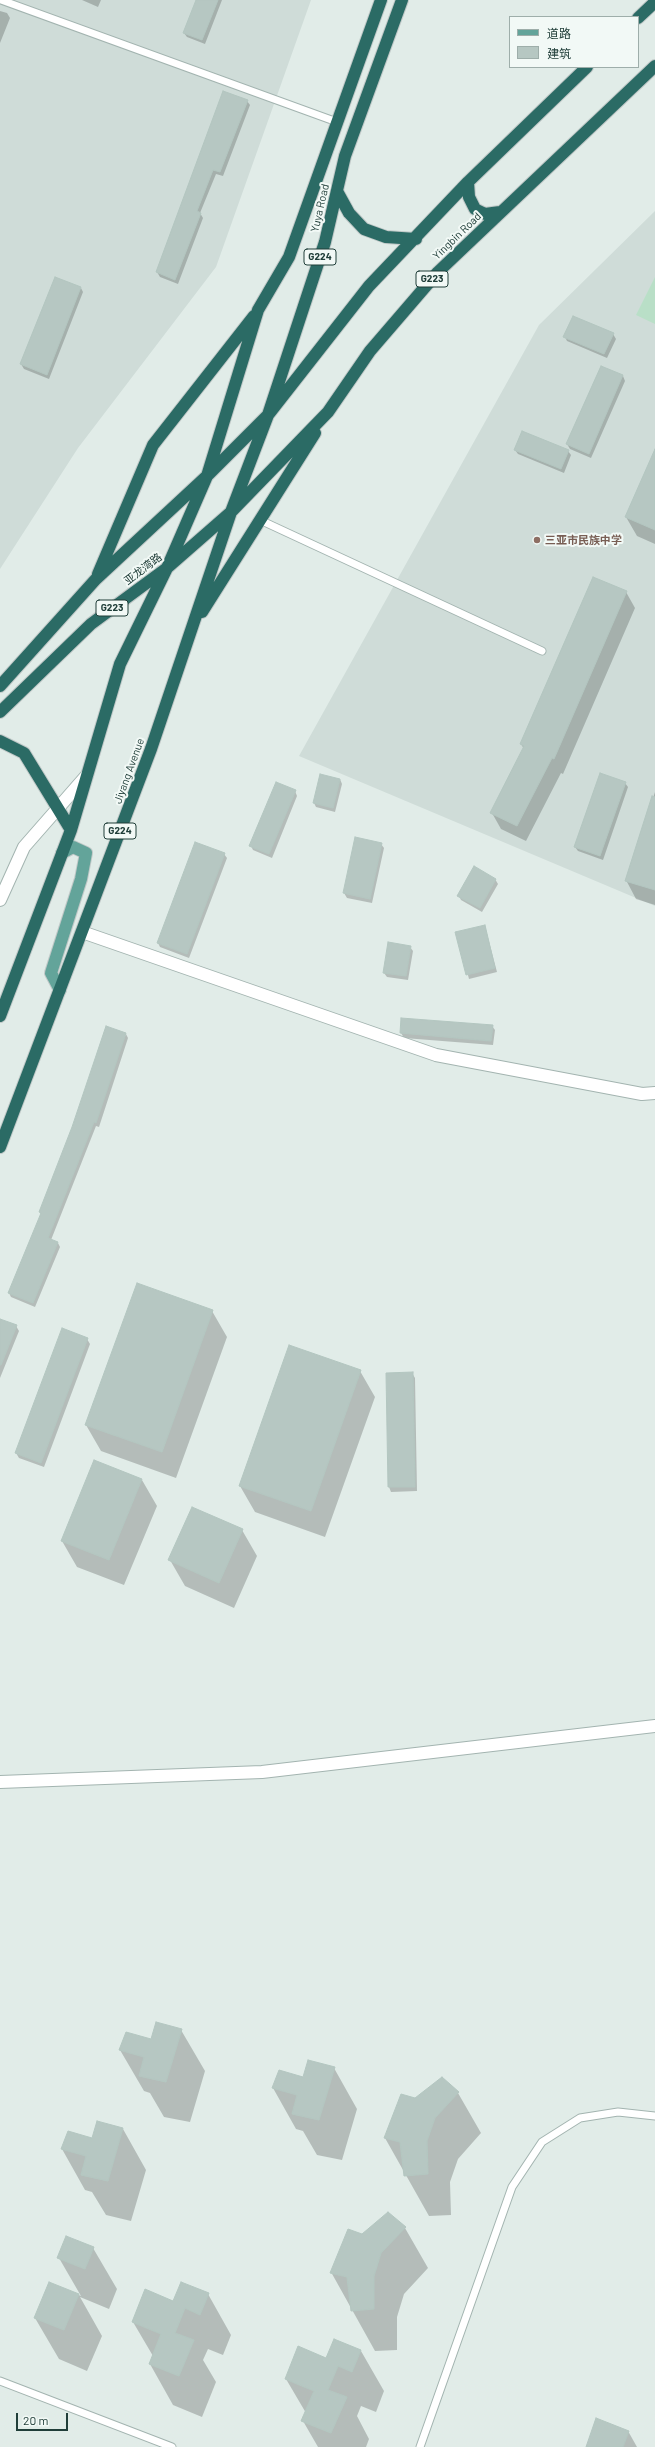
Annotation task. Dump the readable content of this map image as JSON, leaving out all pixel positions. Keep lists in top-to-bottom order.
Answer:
{
  "streets": {
    "highway": [
      "Yuya Road",
      "Yingbin Road",
      "G224",
      "G223",
      "亚龙湾路",
      "Jiyang Avenue"
    ]
  },
  "crossings": [
    ["Yuya Road", "Yingbin Road"],
    ["Yuya Road", "G224"],
    ["Yuya Road", "G223"],
    ["Yuya Road", "亚龙湾路"],
    ["Yuya Road", "Jiyang Avenue"],
    ["Yingbin Road", "亚龙湾路"],
    ["Yingbin Road", "Jiyang Avenue"],
    ["G224", "G223"],
    ["G224", "亚龙湾路"],
    ["G223", "亚龙湾路"],
    ["亚龙湾路", "Jiyang Avenue"]
  ],
  "places": ["三亚市民族中学"],
  "legend": ["道路", "建筑"],
  "scale_bar": "20 m"
}
